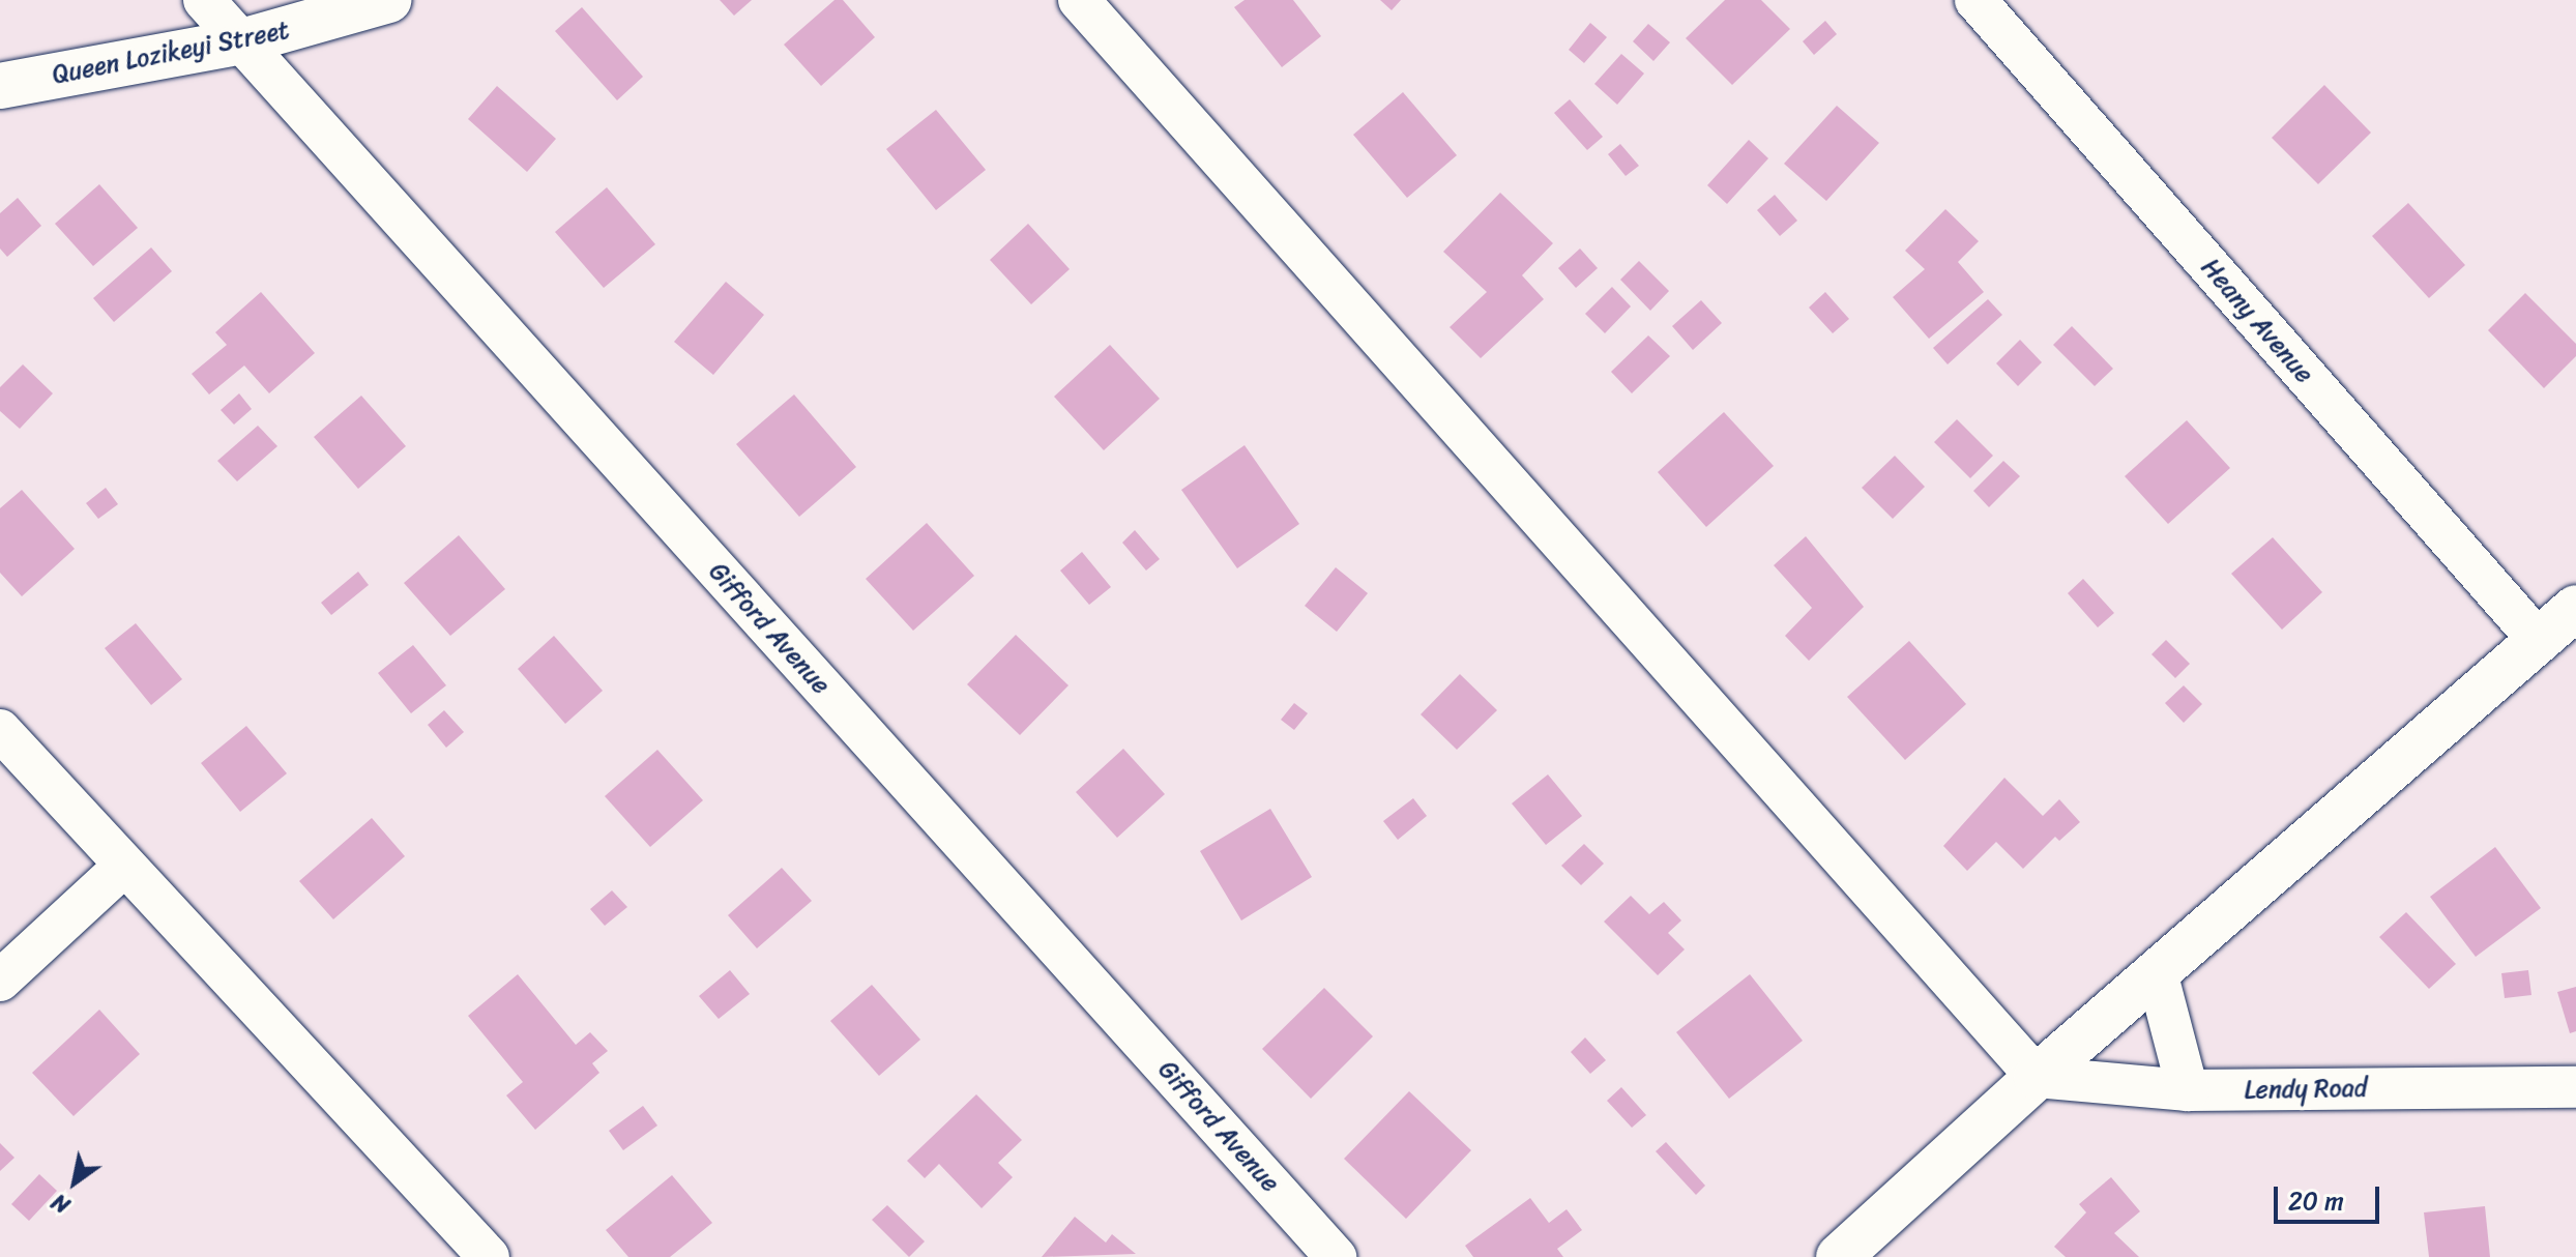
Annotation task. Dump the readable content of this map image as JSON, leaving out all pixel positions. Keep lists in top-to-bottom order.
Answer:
{
  "streets": {
    "street": [
      "Queen Lozikeyi Street",
      "Heany Avenue",
      "Gifford Avenue",
      "Lendy Road"
    ]
  },
  "crossings": [
    ["Queen Lozikeyi Street", "Gifford Avenue"]
  ],
  "scale_bar": "20 m",
  "north": "bottom left"
}
